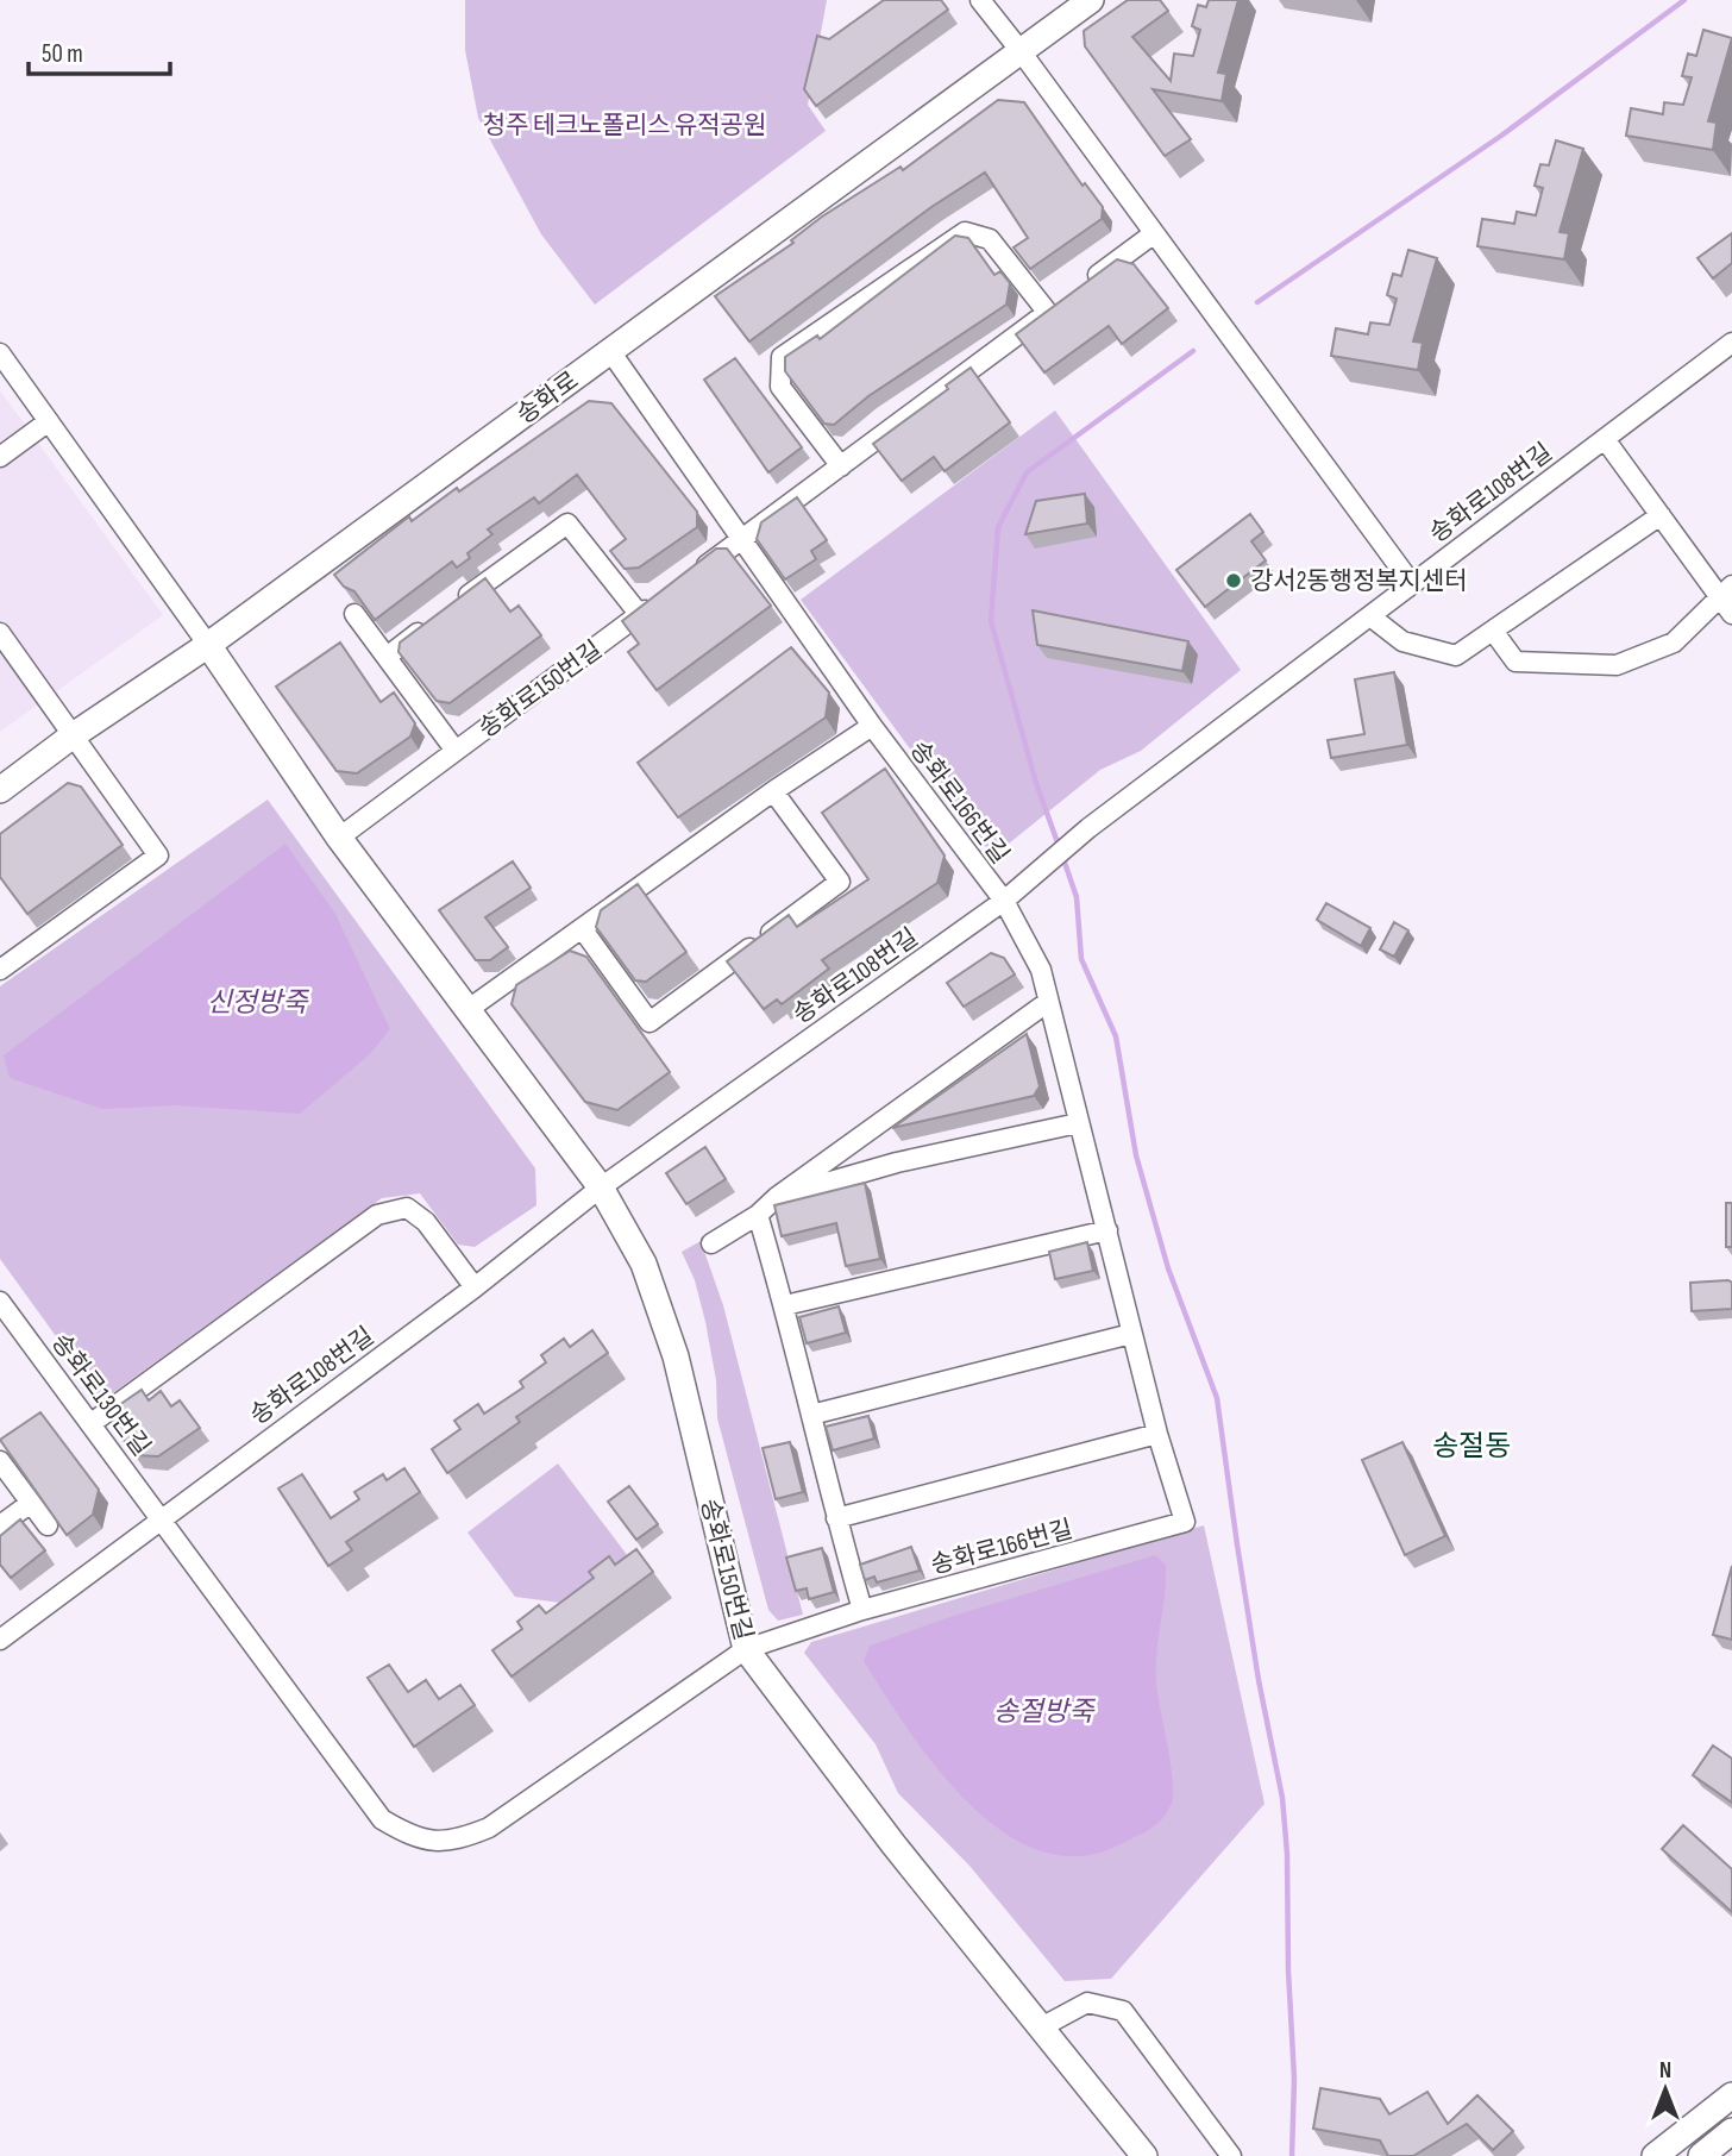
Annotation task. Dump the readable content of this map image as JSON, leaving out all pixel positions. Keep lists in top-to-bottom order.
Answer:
{
  "streets": {
    "street": [
      "송화로",
      "송화로108번길",
      "송화로150번길",
      "송화로166번길",
      "송화로130번길"
    ]
  },
  "crossings": [
    ["송화로", "송화로150번길"],
    ["송화로", "송화로166번길"],
    ["송화로108번길", "송화로150번길"],
    ["송화로108번길", "송화로166번길"],
    ["송화로108번길", "송화로130번길"],
    ["송화로150번길", "송화로166번길"],
    ["송화로150번길", "송화로130번길"],
    ["송화로166번길", "송화로130번길"]
  ],
  "districts": ["송절동"],
  "water": ["신정방죽", "송절방죽"],
  "parks": ["청주 테크노폴리스 유적공원"],
  "places": ["강서2동행정복지센터"],
  "scale_bar": "50 m",
  "north": "top"
}
